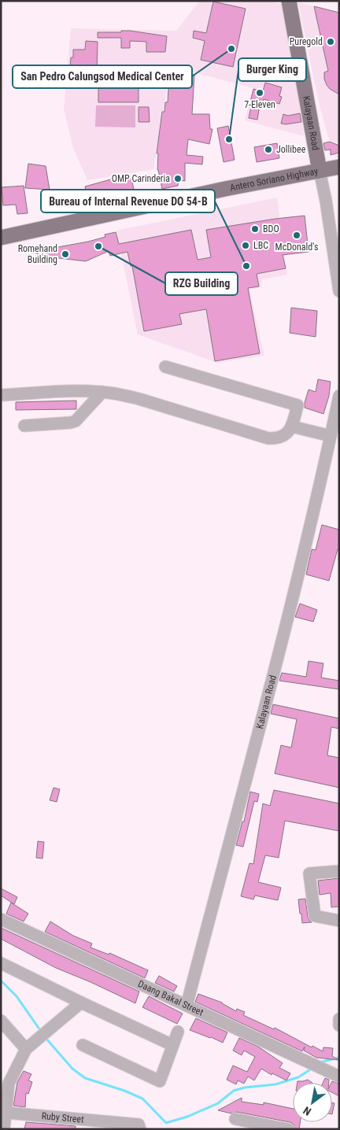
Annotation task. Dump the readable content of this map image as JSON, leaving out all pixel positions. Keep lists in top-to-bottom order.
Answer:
{
  "streets": {
    "main road": ["Kalayaan Road", "Antero Soriano Highway"],
    "street": ["Daang Bakal Street", "Ruby Street"]
  },
  "crossings": [
    ["Kalayaan Road", "Antero Soriano Highway"],
    ["Kalayaan Road", "Daang Bakal Street"]
  ],
  "places": [
    "Puregold",
    "San Pedro Calungsod Medical Center",
    "7-Eleven",
    "Burger King",
    "Jollibee",
    "OMP Carinderia",
    "BDO",
    "McDonald's",
    "LBC",
    "RZG Building",
    "Romehand Building",
    "Bureau of Internal Revenue DO 54-B"
  ],
  "north": "bottom left"
}
